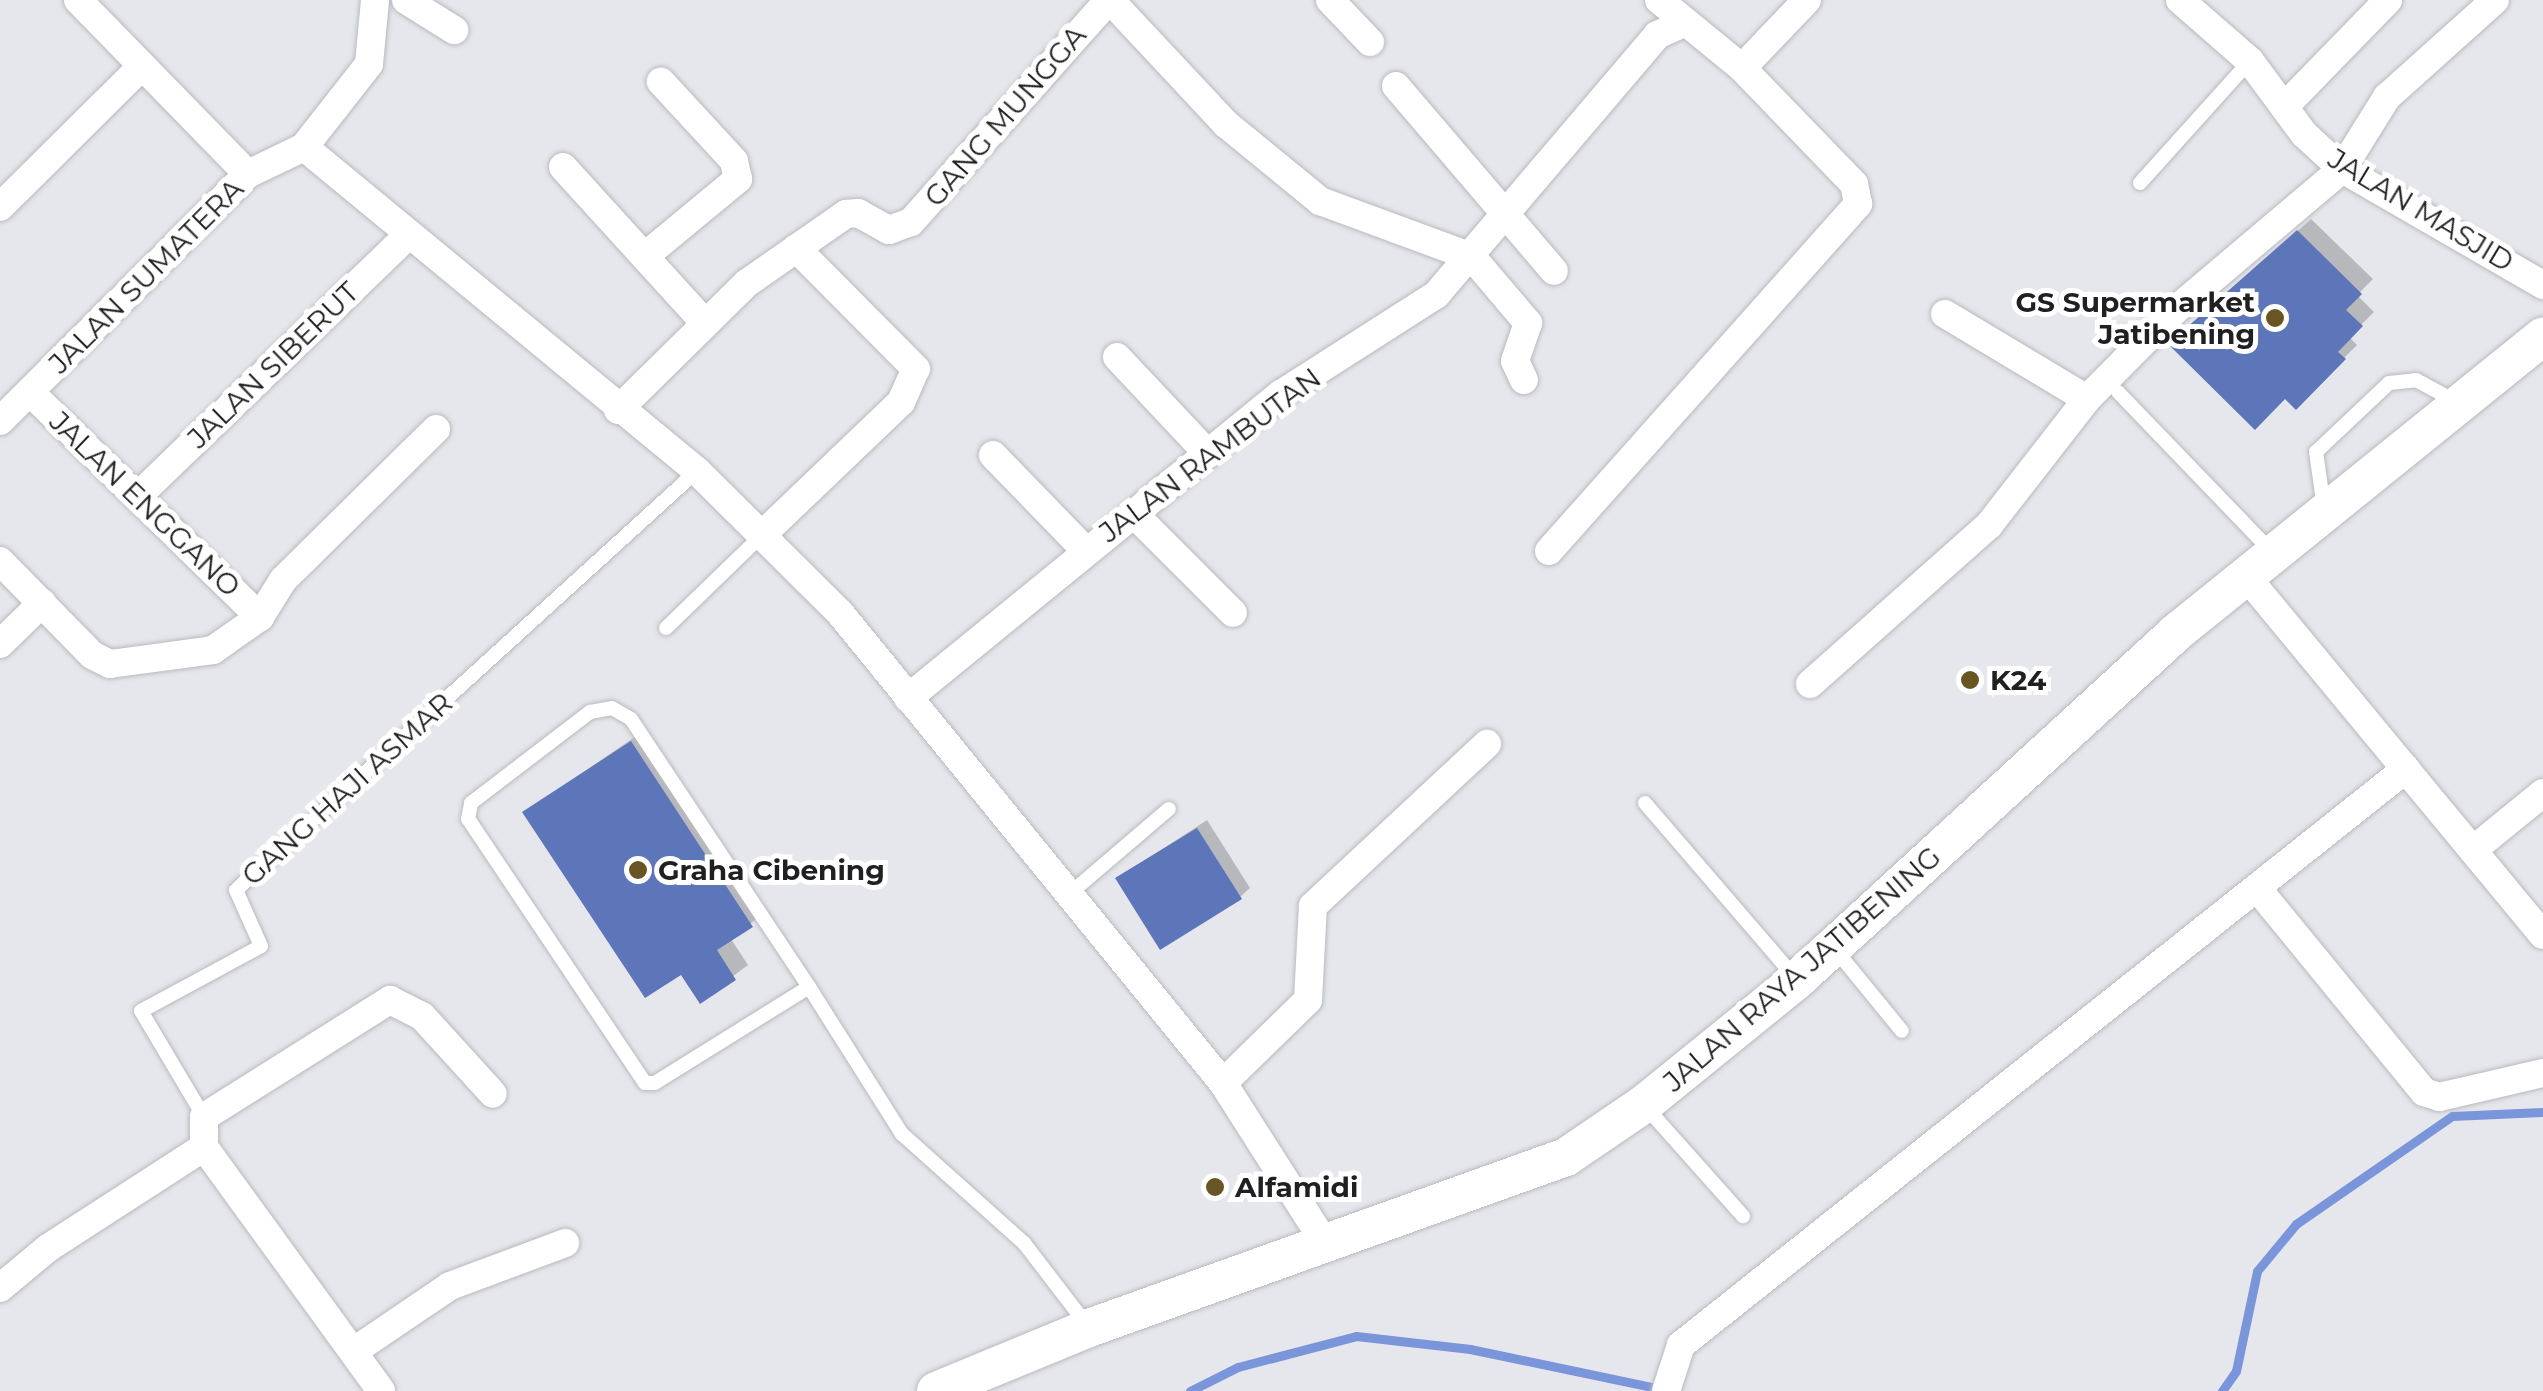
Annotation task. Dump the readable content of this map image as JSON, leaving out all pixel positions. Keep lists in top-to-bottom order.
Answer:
{
  "streets": {
    "main road": ["JALAN RAYA JATIBENING"],
    "street": [
      "GANG MUNGGA",
      "JALAN MASJID",
      "JALAN SUMATERA",
      "JALAN SIBERUT",
      "JALAN RAMBUTAN",
      "JALAN ENGGANO"
    ],
    "lane": ["GANG HAJI ASMAR"]
  },
  "crossings": [
    ["JALAN SUMATERA", "JALAN ENGGANO"],
    ["JALAN SIBERUT", "JALAN ENGGANO"]
  ],
  "places": [
    "GS Supermarket Jatibening",
    "K24",
    "Graha Cibening",
    "Alfamidi"
  ]
}
